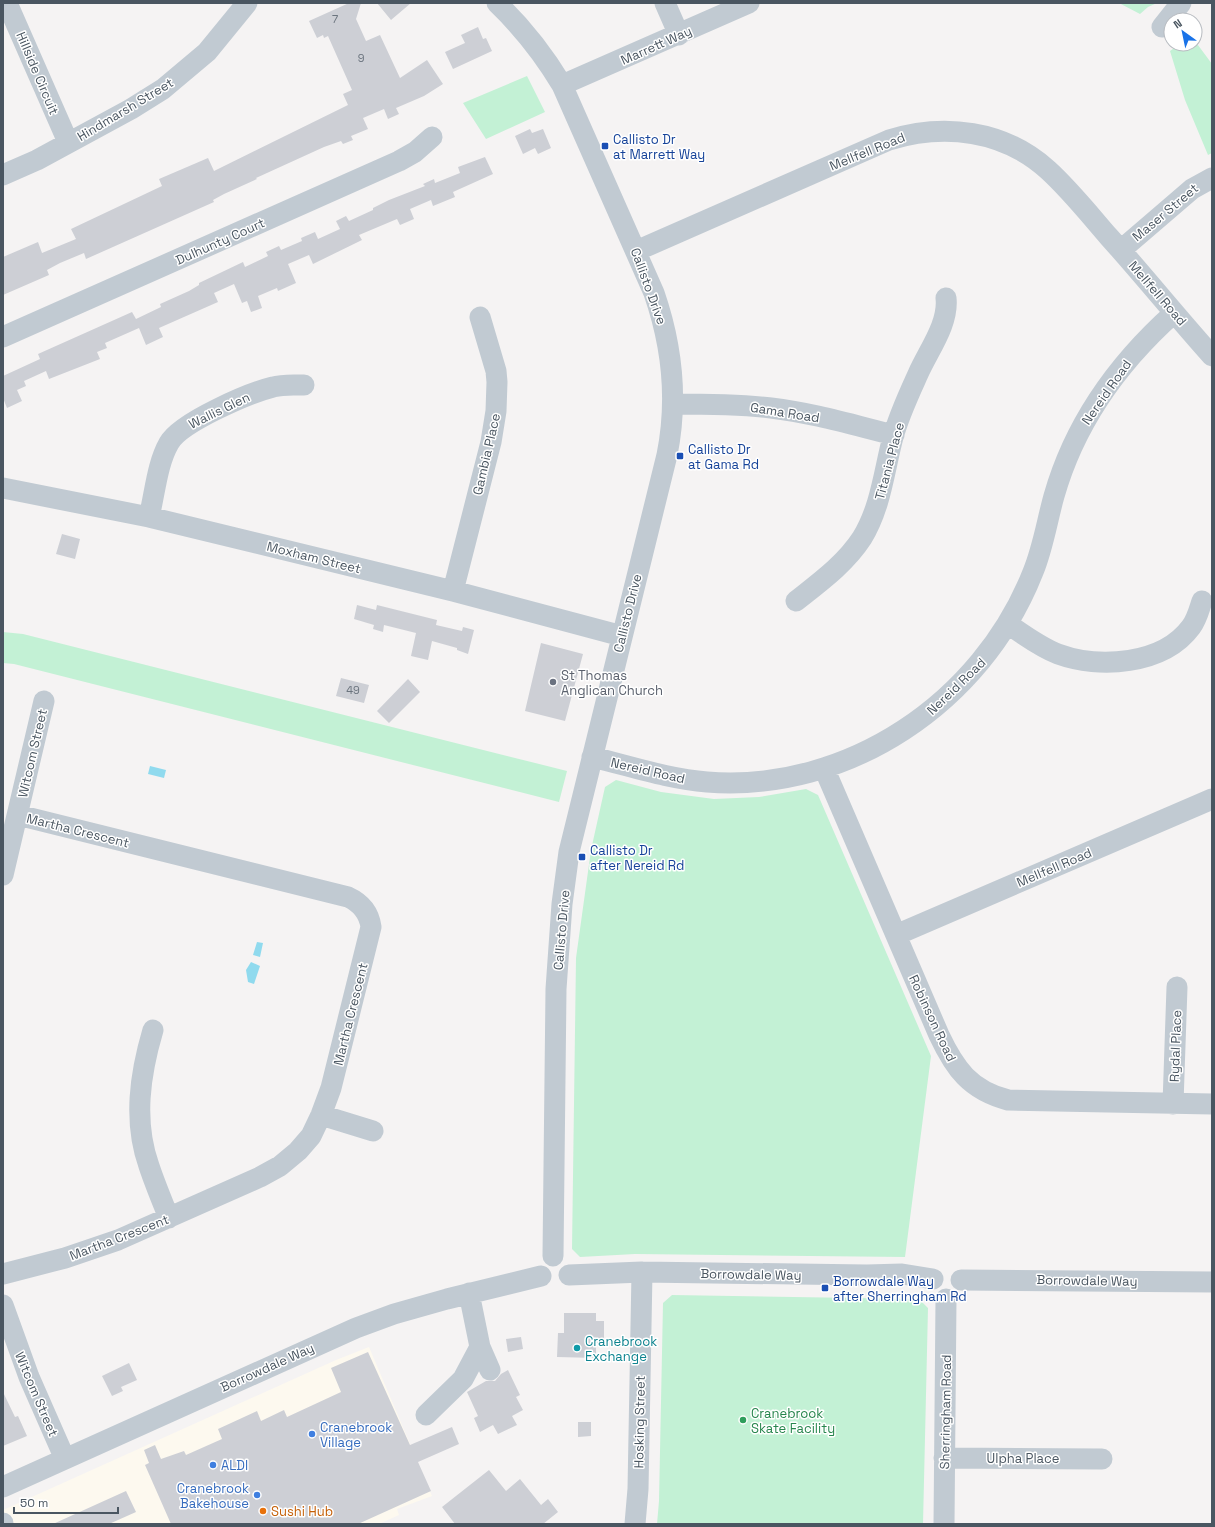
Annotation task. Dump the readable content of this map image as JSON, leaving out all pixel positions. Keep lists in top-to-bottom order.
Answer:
{
  "streets": {
    "street": [
      "Marrett Way",
      "Hillside Circuit",
      "Hindmarsh Street",
      "Mellfell Road",
      "Maser Street",
      "Dulhunty Court",
      "Callisto Drive",
      "Nereid Road",
      "Wallis Glen",
      "Gama Road",
      "Gambia Place",
      "Titania Place",
      "Moxham Street",
      "Witcom Street",
      "Martha Crescent",
      "Robinson Road",
      "Rydal Place",
      "Borrowdale Way",
      "Sherringham Road",
      "Hosking Street",
      "Ulpha Place"
    ]
  },
  "crossings": [
    ["Marrett Way", "Callisto Drive"],
    ["Hillside Circuit", "Hindmarsh Street"],
    ["Mellfell Road", "Maser Street"],
    ["Mellfell Road", "Callisto Drive"],
    ["Mellfell Road", "Nereid Road"],
    ["Mellfell Road", "Robinson Road"],
    ["Callisto Drive", "Nereid Road"],
    ["Callisto Drive", "Gama Road"],
    ["Callisto Drive", "Moxham Street"],
    ["Callisto Drive", "Borrowdale Way"],
    ["Nereid Road", "Robinson Road"],
    ["Wallis Glen", "Moxham Street"],
    ["Gama Road", "Titania Place"],
    ["Gambia Place", "Moxham Street"],
    ["Witcom Street", "Martha Crescent"],
    ["Witcom Street", "Borrowdale Way"],
    ["Robinson Road", "Rydal Place"],
    ["Borrowdale Way", "Sherringham Road"],
    ["Borrowdale Way", "Hosking Street"],
    ["Sherringham Road", "Ulpha Place"]
  ],
  "places": {
    "transit": [
      "Callisto Dr at Marrett Way",
      "Callisto Dr at Gama Rd",
      "Callisto Dr after Nereid Rd",
      "Borrowdale Way after Sherringham Rd"
    ],
    "other": [
      "St Thomas Anglican Church",
      "Cranebrook Exchange",
      "Cranebrook Skate Facility",
      "Cranebrook Village",
      "ALDI",
      "Cranebrook Bakehouse",
      "Sushi Hub"
    ]
  },
  "house_numbers": ["7", "9", "49"],
  "scale_bar": "50 m",
  "north": "top left"
}
